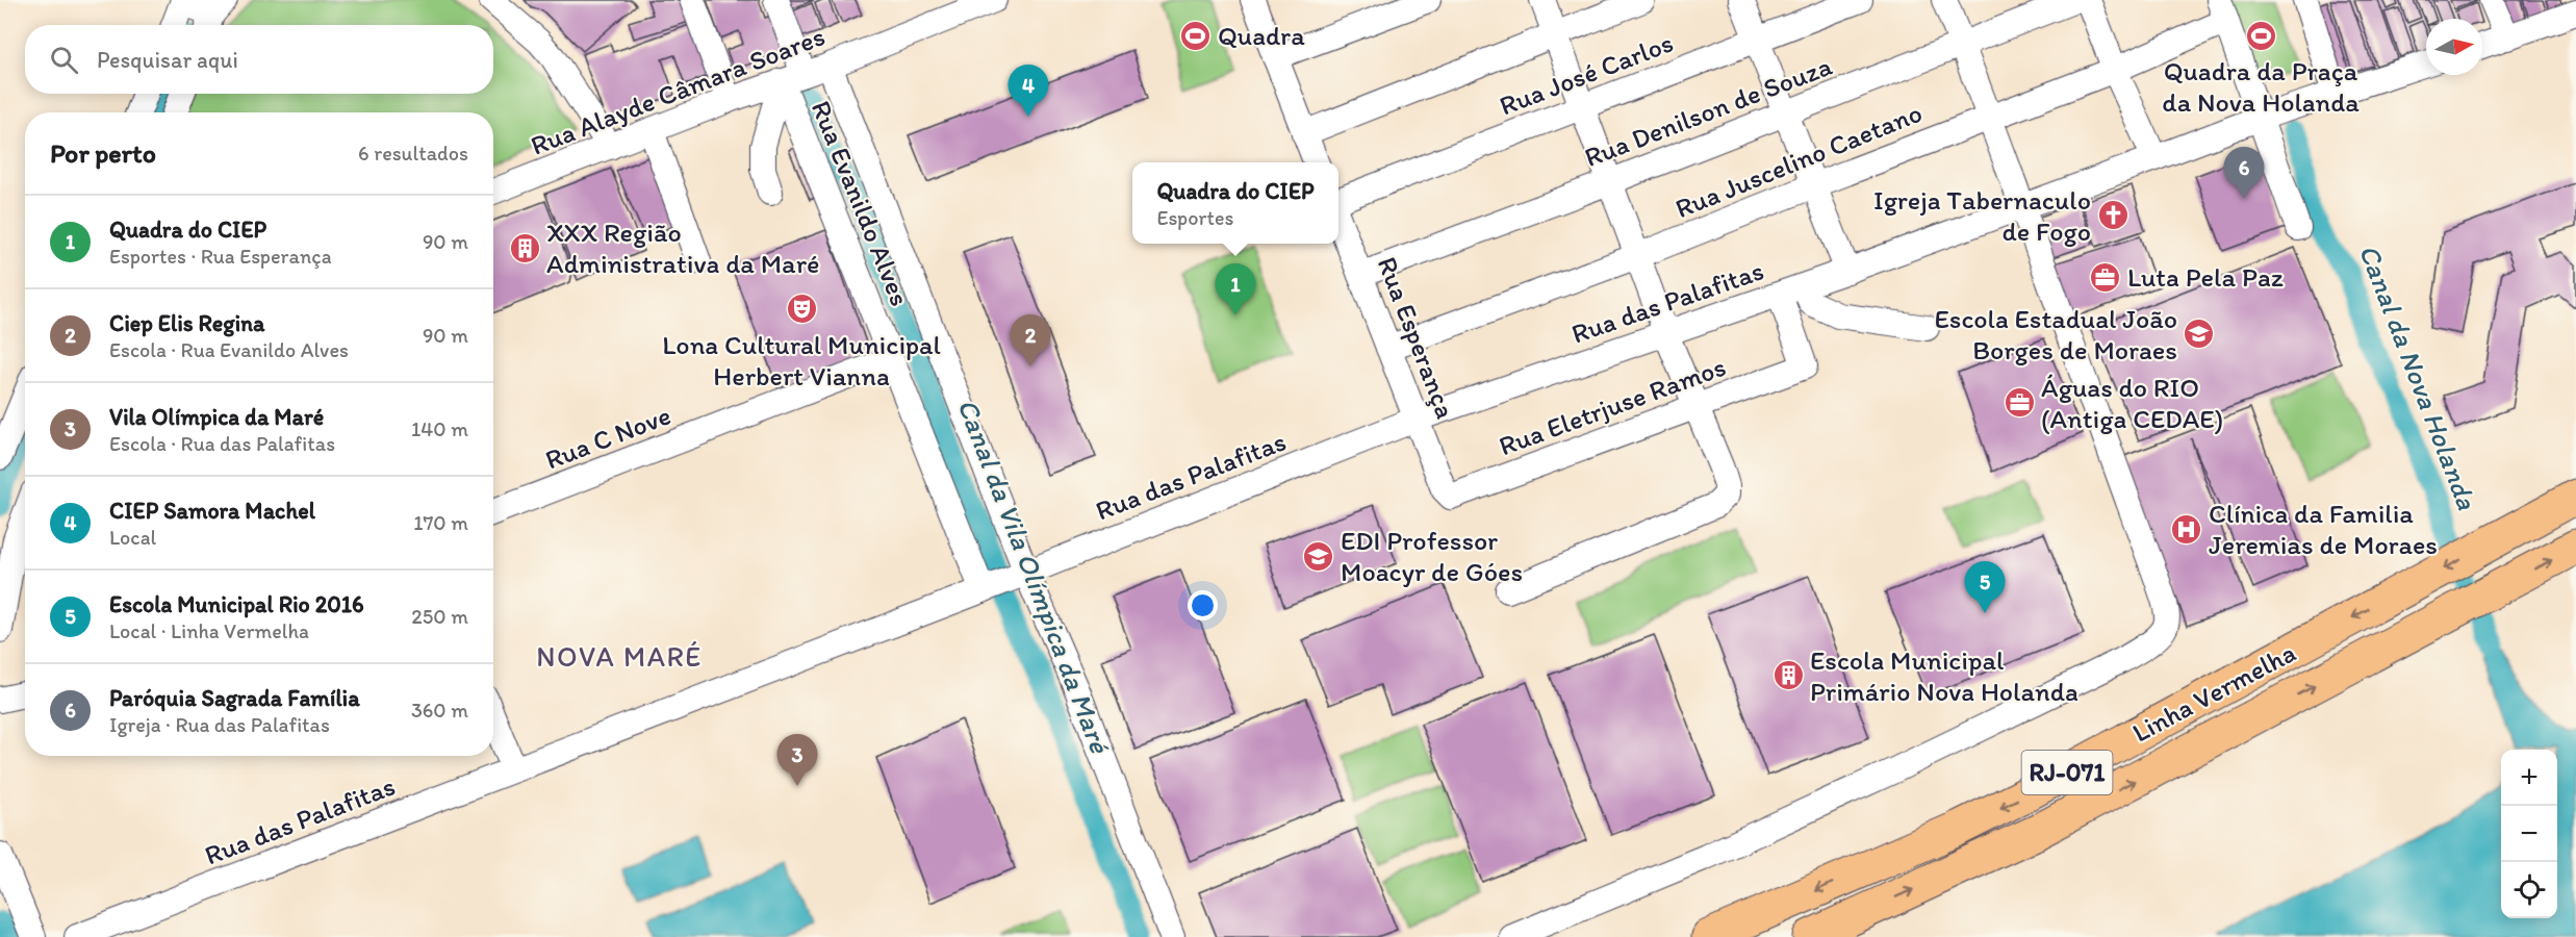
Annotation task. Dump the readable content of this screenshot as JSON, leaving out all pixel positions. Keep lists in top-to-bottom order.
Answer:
{
  "streets": {
    "highway": ["Linha Vermelha", "RJ-071"],
    "street": [
      "Rua José Carlos",
      "Rua Alayde Câmara Soares",
      "Rua Denilson de Souza",
      "Rua Juscelino Caetano",
      "Rua Evanildo Alves",
      "Rua das Palafitas",
      "Rua Esperança",
      "Rua Eletrjuse Ramos",
      "Rua C Nove"
    ]
  },
  "crossings": [
    ["Rua Alayde Câmara Soares", "Rua Evanildo Alves"],
    ["Rua Denilson de Souza", "Rua Esperança"],
    ["Rua Juscelino Caetano", "Rua Esperança"],
    ["Rua Evanildo Alves", "Rua das Palafitas"],
    ["Rua Evanildo Alves", "Rua C Nove"],
    ["Rua das Palafitas", "Rua Esperança"],
    ["Rua das Palafitas", "Rua Eletrjuse Ramos"],
    ["Rua Esperança", "Rua Eletrjuse Ramos"]
  ],
  "districts": ["NOVA MARÉ"],
  "water": ["Canal da Nova Holanda", "Canal da Vila Olímpica da Maré"],
  "places": {
    "sports": ["Quadra", "Quadra da Praça da Nova Holanda"],
    "church": ["Igreja Tabernaculo de Fogo"],
    "building": ["XXX Região Administrativa da Maré", "Escola Municipal Primário Nova Holanda"],
    "office": ["Luta Pela Paz", "Águas do RIO (Antiga CEDAE)"],
    "theatre": ["Lona Cultural Municipal Herbert Vianna"],
    "school or university": ["Escola Estadual João Borges de Moraes", "EDI Professor Moacyr de Góes"],
    "hospital": ["Clínica da Familia Jeremias de Moraes"]
  },
  "north": "right",
  "page": {
    "search": "Pesquisar aqui",
    "pins": [
      "4",
      "6",
      "1",
      "2",
      "5",
      "3"
    ],
    "heading": ["Por perto", "6 resultados"],
    "popup": ["Quadra do CIEP", "Esportes"],
    "list": [
      {
        "mark": "1",
        "name": "Quadra do CIEP",
        "note": "Esportes · Rua Esperança",
        "value": "90 m"
      },
      {
        "mark": "2",
        "name": "Ciep Elis Regina",
        "note": "Escola · Rua Evanildo Alves",
        "value": "90 m"
      },
      {
        "mark": "3",
        "name": "Vila Olímpica da Maré",
        "note": "Escola · Rua das Palafitas",
        "value": "140 m"
      },
      {
        "mark": "4",
        "name": "CIEP Samora Machel",
        "note": "Local",
        "value": "170 m"
      },
      {
        "mark": "5",
        "name": "Escola Municipal Rio 2016",
        "note": "Local · Linha Vermelha",
        "value": "250 m"
      },
      {
        "mark": "6",
        "name": "Paróquia Sagrada Família",
        "note": "Igreja · Rua das Palafitas",
        "value": "360 m"
      }
    ],
    "map_buttons": ["+", "−"]
  }
}
